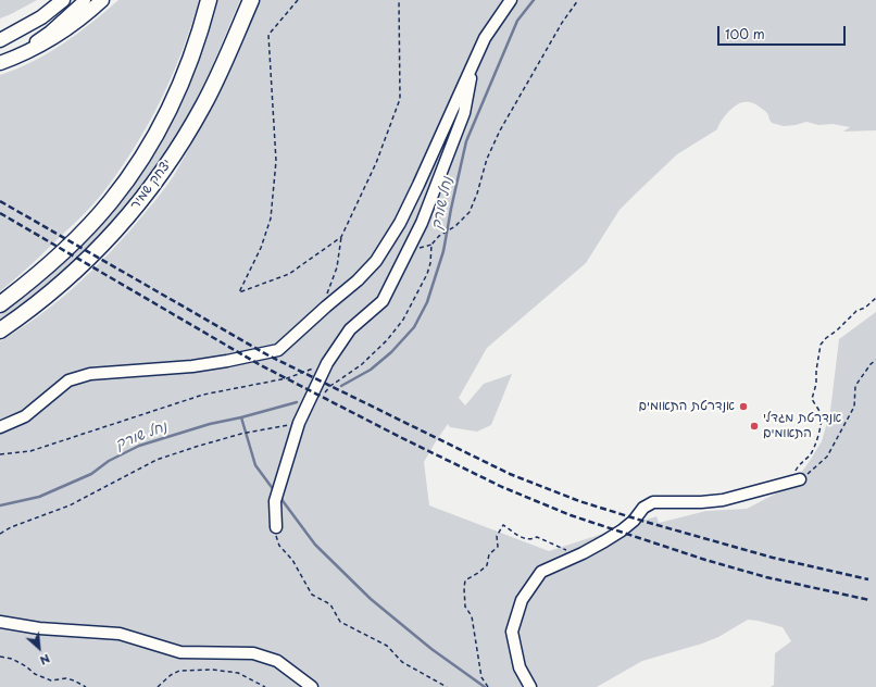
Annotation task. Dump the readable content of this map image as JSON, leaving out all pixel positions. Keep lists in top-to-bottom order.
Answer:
{
  "streets": {
    "highway": ["יצחק שמיר"]
  },
  "water": ["נחל שורק"],
  "places": ["אנדרטת התאומים", "אנדרטת מגדלי התאומים"],
  "scale_bar": "100 m",
  "north": "bottom right"
}
